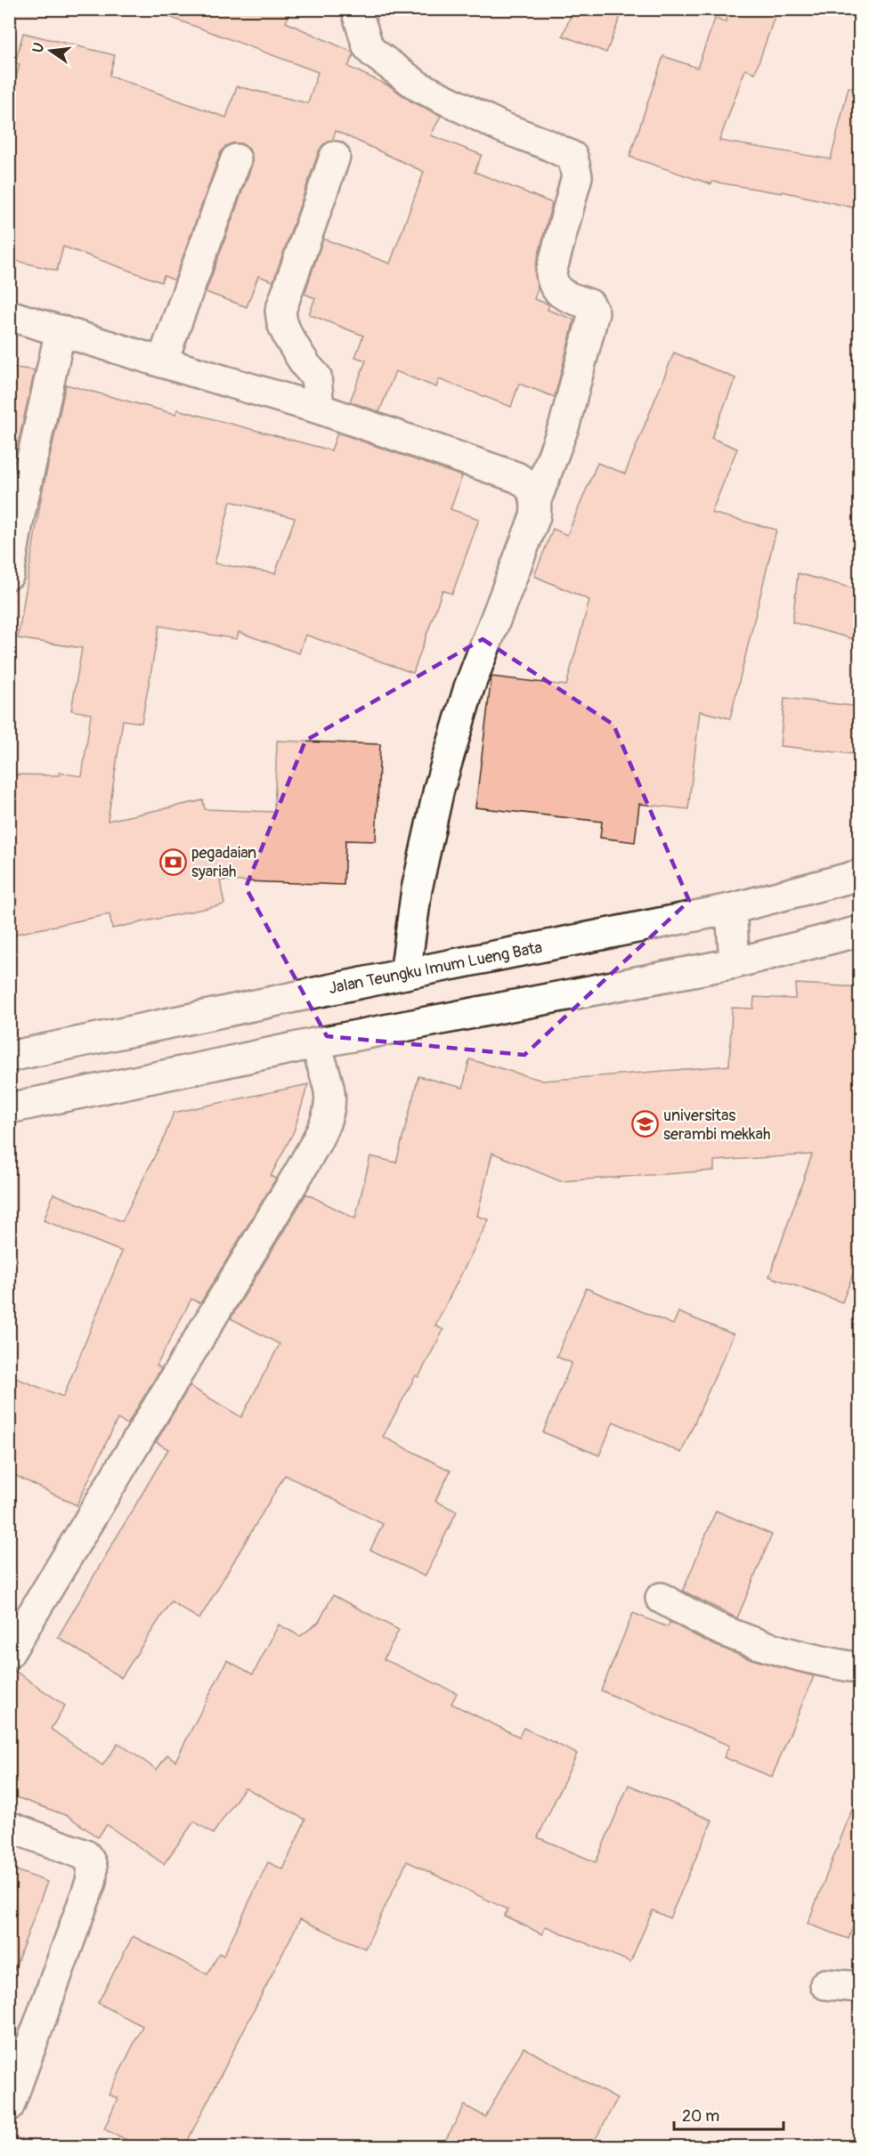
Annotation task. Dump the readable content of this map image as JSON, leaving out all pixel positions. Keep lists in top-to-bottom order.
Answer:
{
  "streets": {
    "main road": ["Jalan Teungku Imum Lueng Bata"]
  },
  "places": {
    "bank": ["pegadaian syariah"],
    "school or university": ["universitas serambi mekkah"]
  },
  "scale_bar": "20 m",
  "north": "left"
}
